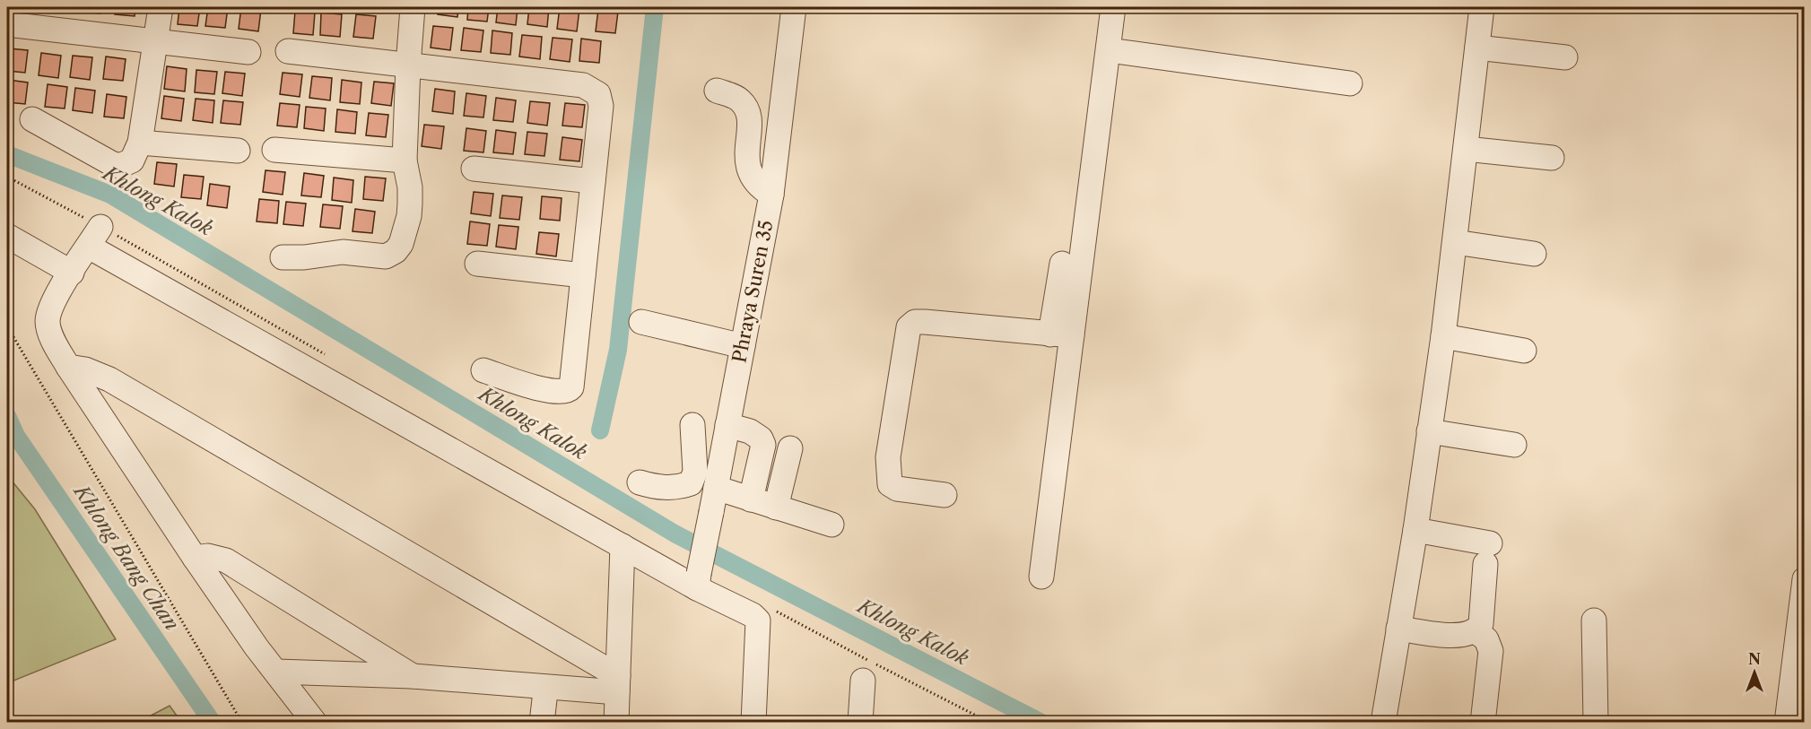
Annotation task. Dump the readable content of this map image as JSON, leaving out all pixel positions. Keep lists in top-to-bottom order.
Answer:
{
  "streets": {
    "street": ["Phraya Suren 35"]
  },
  "water": ["Khlong Kalok", "Khlong Bang Chan"],
  "north": "top"
}
